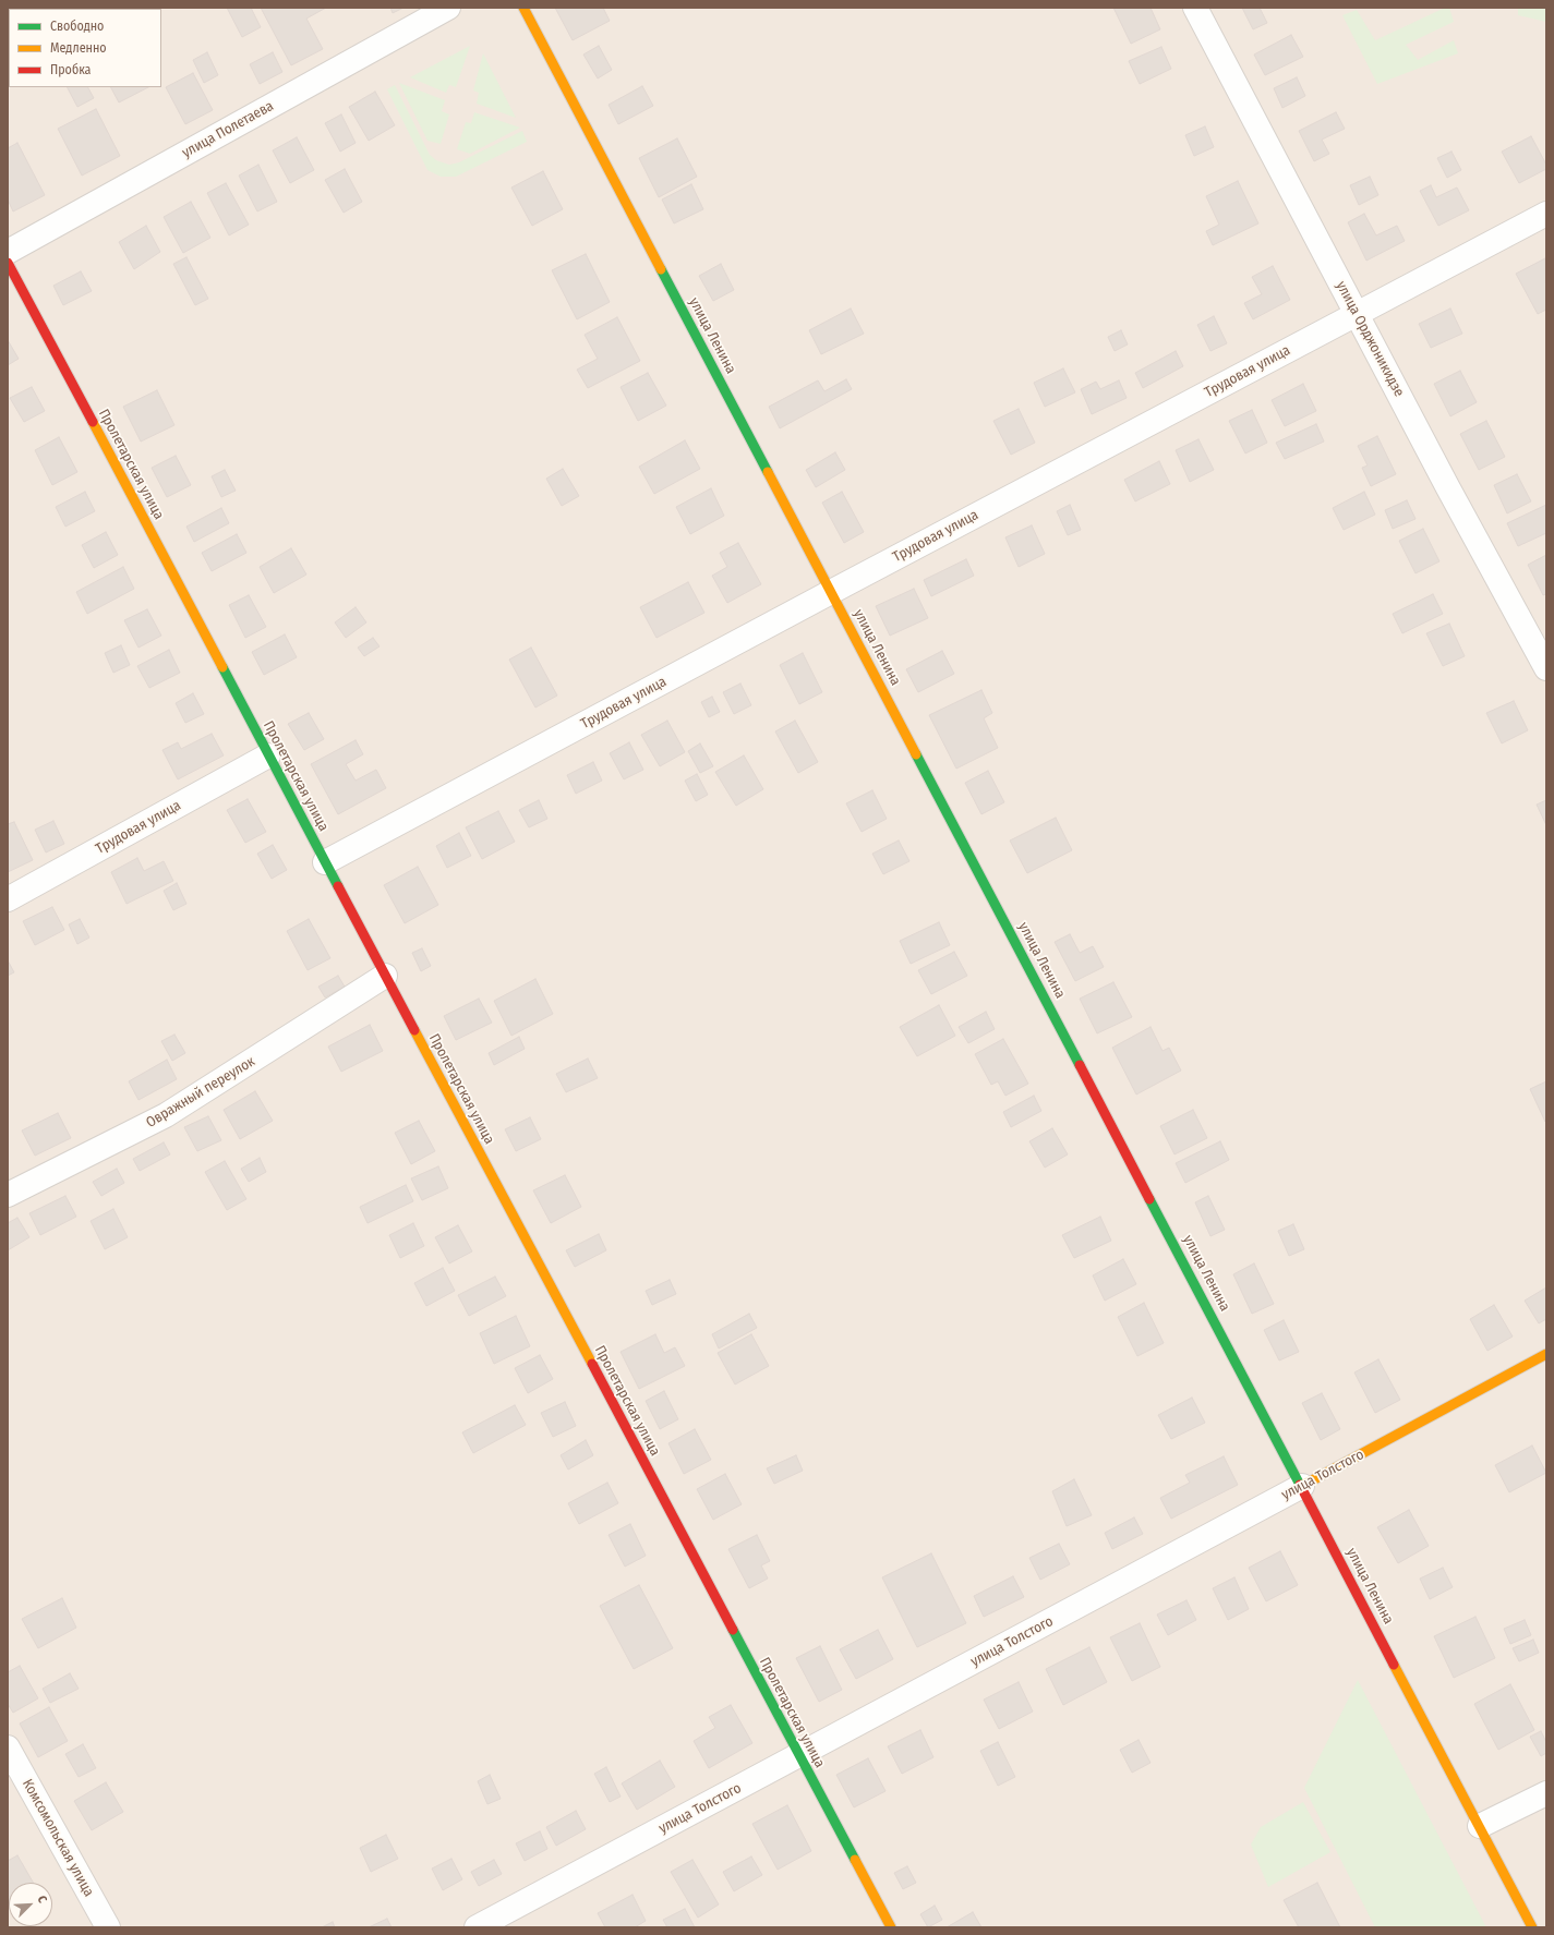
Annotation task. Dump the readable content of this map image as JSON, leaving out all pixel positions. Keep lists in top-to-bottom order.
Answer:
{
  "streets": {
    "street": [
      "улица Полетаева",
      "улица Ленина",
      "улица Орджоникидзе",
      "Трудовая улица",
      "Пролетарская улица",
      "Овражный переулок",
      "улица Толстого",
      "Комсомольская улица"
    ]
  },
  "crossings": [
    ["улица Ленина", "Трудовая улица"],
    ["улица Ленина", "улица Толстого"],
    ["улица Орджоникидзе", "Трудовая улица"],
    ["Трудовая улица", "Пролетарская улица"],
    ["Пролетарская улица", "Овражный переулок"],
    ["Пролетарская улица", "улица Толстого"]
  ],
  "legend": ["Свободно", "Медленно", "Пробка"],
  "north": "top right"
}
